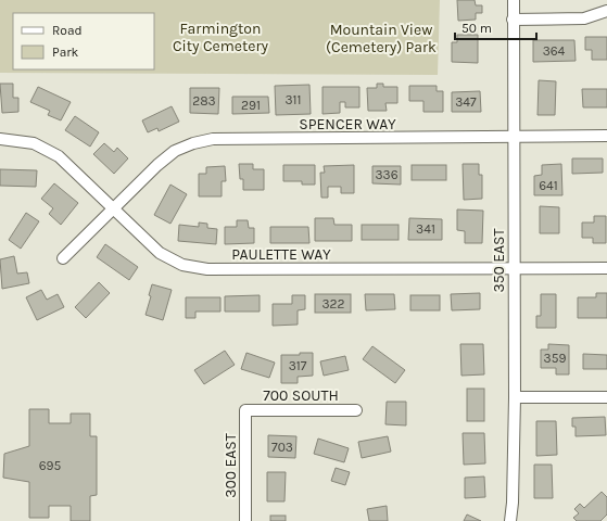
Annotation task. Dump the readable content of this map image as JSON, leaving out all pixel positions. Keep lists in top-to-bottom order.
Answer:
{
  "streets": {
    "street": [
      "SPENCER WAY",
      "PAULETTE WAY",
      "350 EAST",
      "700 SOUTH",
      "300 EAST"
    ]
  },
  "crossings": [
    ["SPENCER WAY", "PAULETTE WAY"],
    ["SPENCER WAY", "350 EAST"],
    ["PAULETTE WAY", "350 EAST"],
    ["700 SOUTH", "300 EAST"]
  ],
  "parks": ["Farmington City Cemetery", "Mountain View (Cemetery) Park"],
  "house_numbers": [
    "364",
    "311",
    "283",
    "347",
    "291",
    "336",
    "641",
    "341",
    "322",
    "359",
    "317",
    "703",
    "695"
  ],
  "legend": ["Road", "Park"],
  "scale_bar": "50 m"
}
